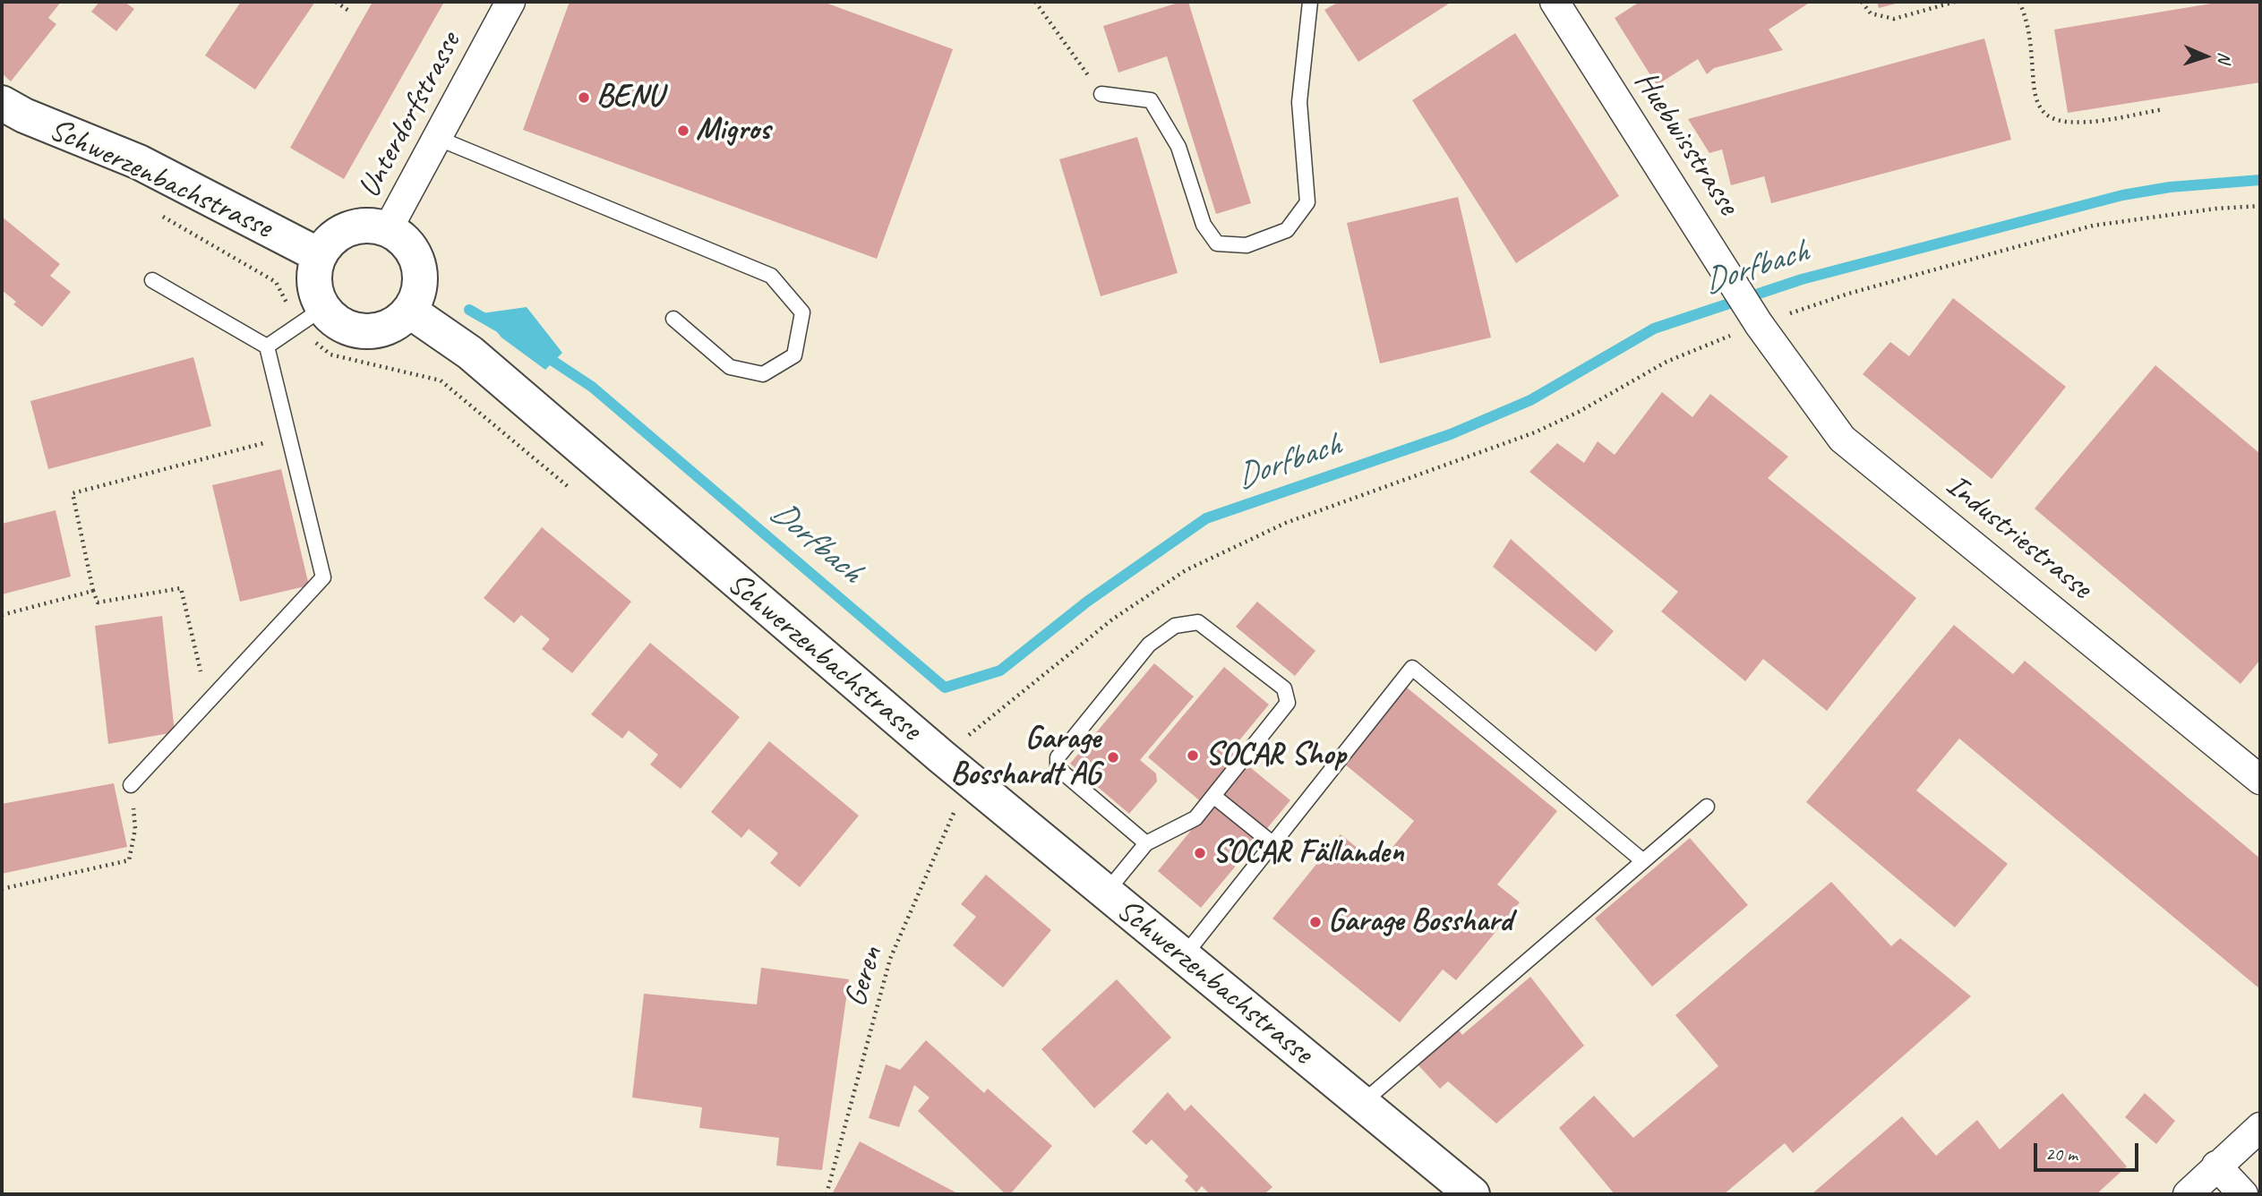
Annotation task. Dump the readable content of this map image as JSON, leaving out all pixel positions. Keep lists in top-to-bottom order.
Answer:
{
  "streets": {
    "main road": ["Schwerzenbachstrasse"],
    "street": ["Unterdorfstrasse", "Huebwisstrasse", "Industriestrasse"],
    "path": ["Geren"]
  },
  "crossings": [
    ["Unterdorfstrasse", "Schwerzenbachstrasse"],
    ["Huebwisstrasse", "Industriestrasse"]
  ],
  "water": ["Dorfbach"],
  "places": [
    "BENU",
    "Migros",
    "SOCAR Shop",
    "Garage Bosshardt AG",
    "SOCAR Fällanden",
    "Garage Bosshard"
  ],
  "scale_bar": "20 m",
  "north": "right"
}
